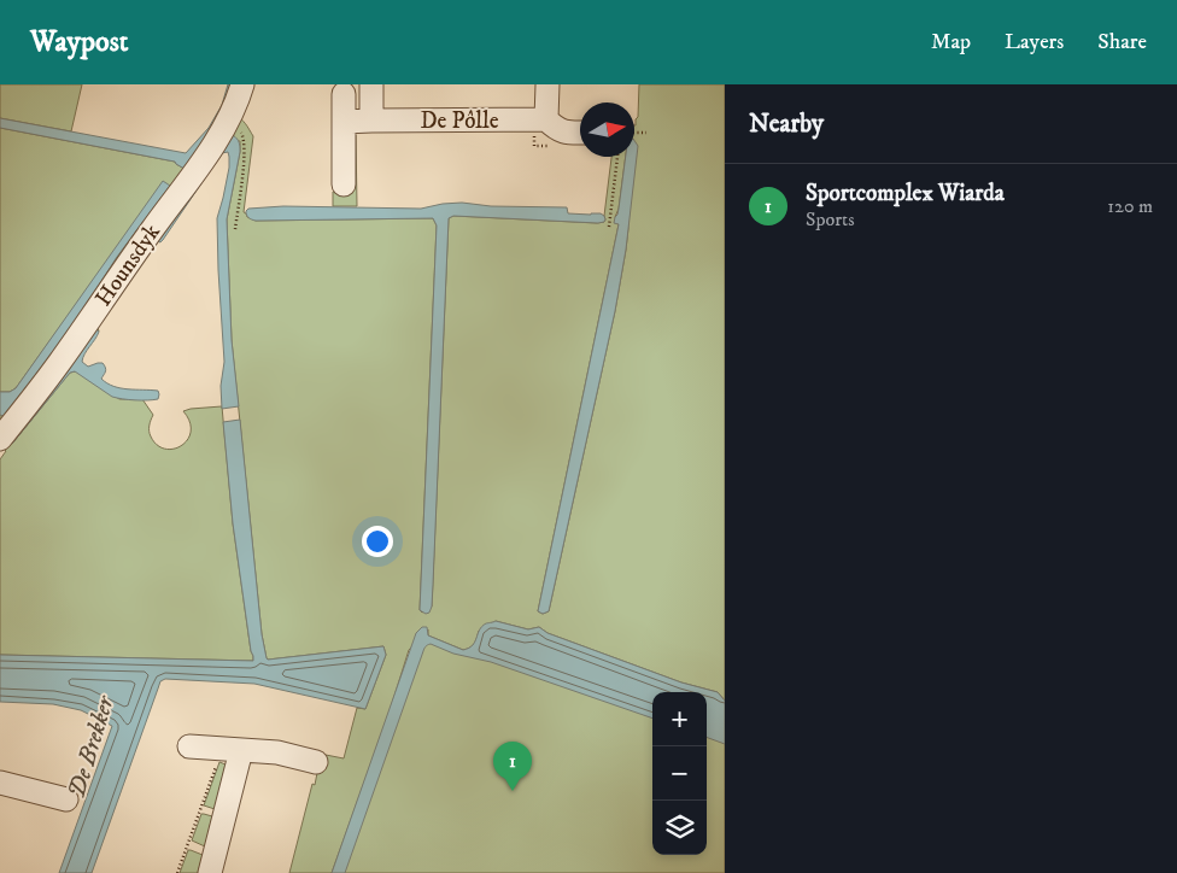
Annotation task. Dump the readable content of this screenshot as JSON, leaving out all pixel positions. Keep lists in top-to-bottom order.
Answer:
{
  "streets": {
    "street": ["De Pôlle", "Hounsdyk"]
  },
  "water": ["De Brekker"],
  "north": "right",
  "page": {
    "header": "Waypost",
    "nav": ["Map", "Layers", "Share"],
    "heading": "Nearby",
    "list": [
      {
        "mark": "1",
        "name": "Sportcomplex Wiarda",
        "note": "Sports",
        "value": "120 m"
      }
    ],
    "map_buttons": ["+", "−"],
    "pins": "1"
  }
}
